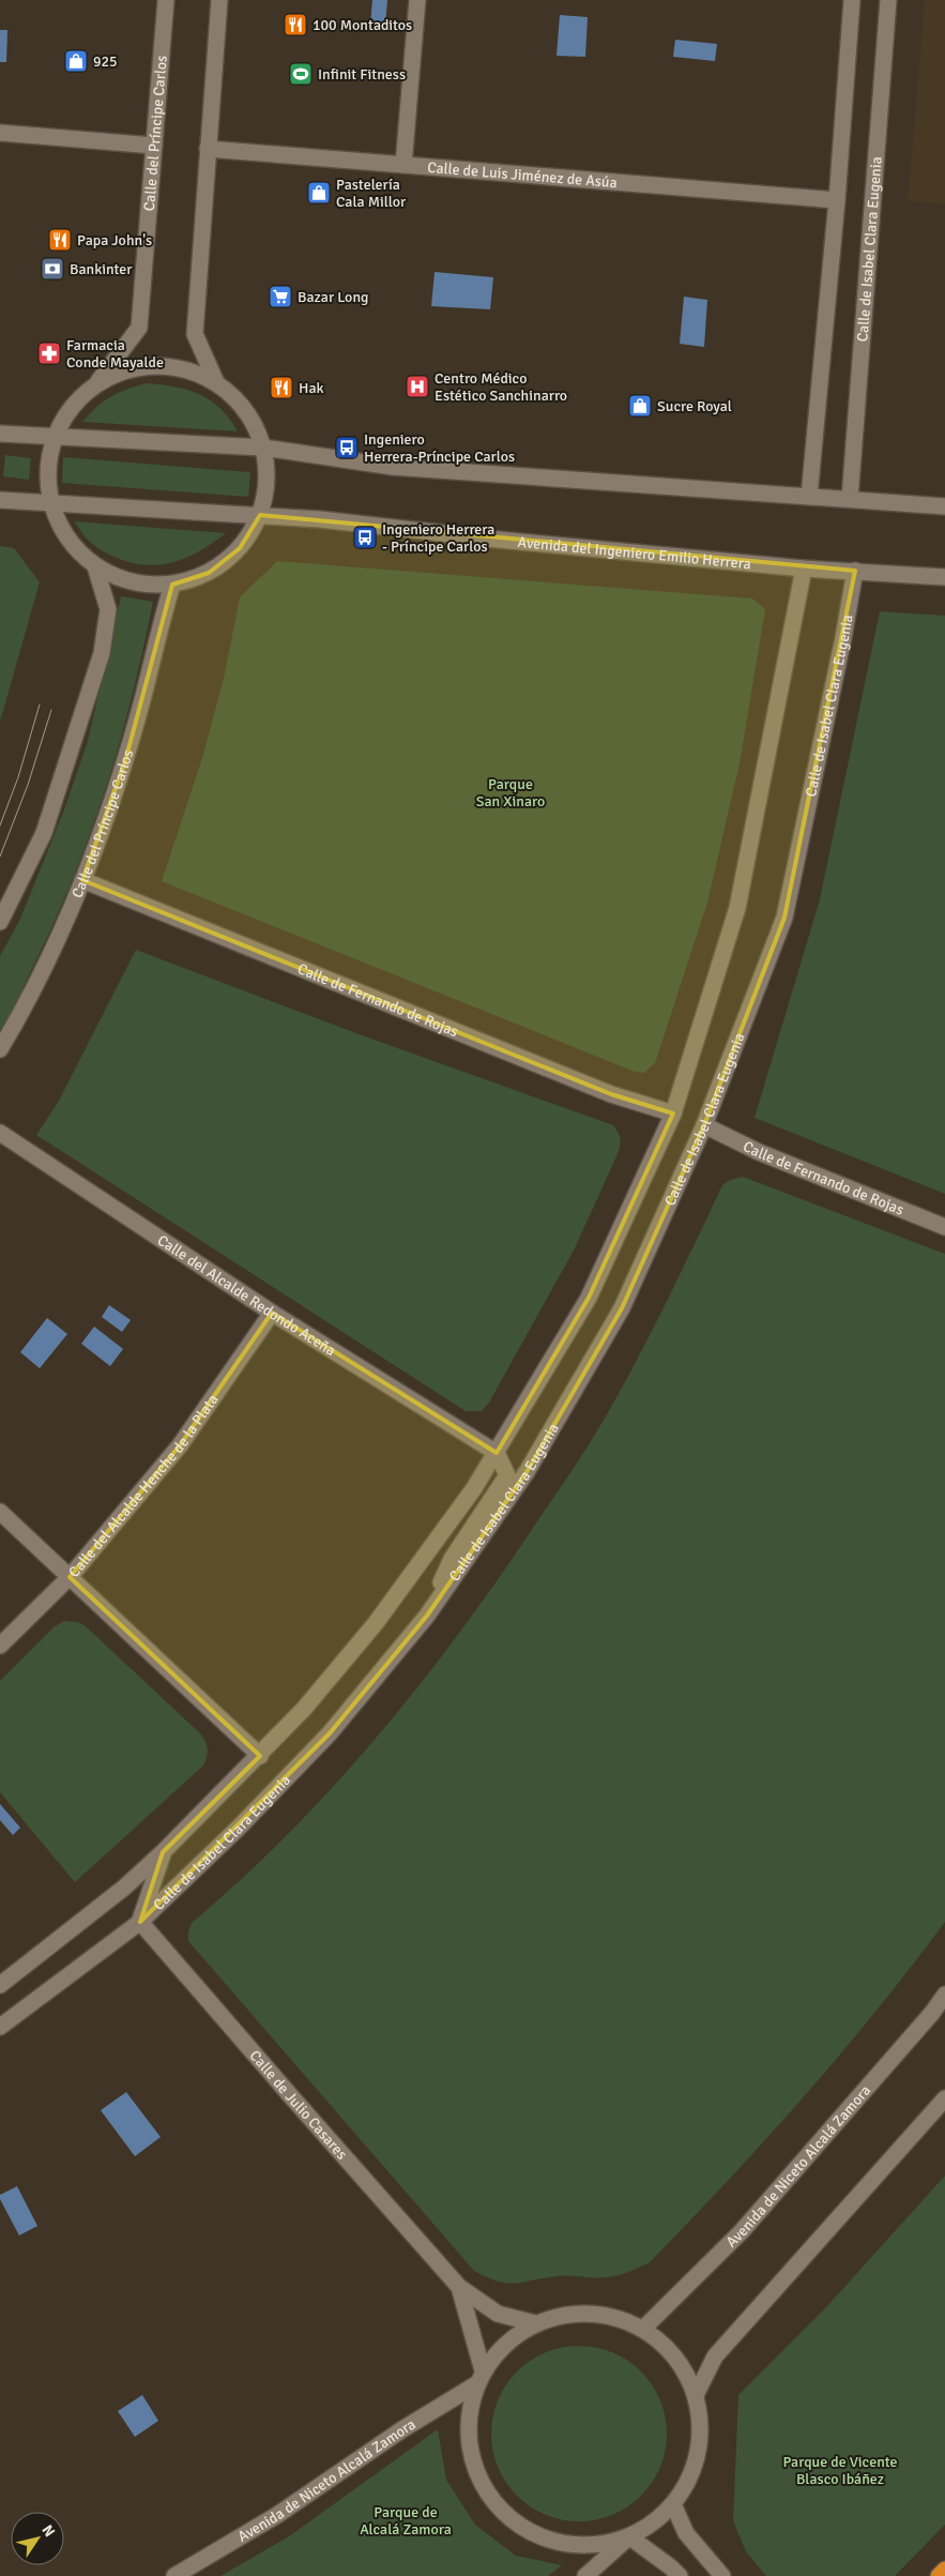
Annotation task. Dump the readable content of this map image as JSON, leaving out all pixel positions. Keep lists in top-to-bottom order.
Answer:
{
  "streets": {
    "street": [
      "Calle del Príncipe Carlos",
      "Calle de Luis Jiménez de Asúa",
      "Calle de Isabel Clara Eugenia",
      "Avenida del Ingeniero Emilio Herrera",
      "Calle de Fernando de Rojas",
      "Calle del Alcalde Redondo Aceña",
      "Calle del Alcalde Henche de la Plata",
      "Calle de Julio Casares",
      "Avenida de Niceto Alcalá Zamora"
    ]
  },
  "crossings": [
    ["Calle del Príncipe Carlos", "Calle de Fernando de Rojas"],
    ["Calle de Isabel Clara Eugenia", "Avenida del Ingeniero Emilio Herrera"],
    ["Calle de Isabel Clara Eugenia", "Calle de Fernando de Rojas"],
    ["Calle de Isabel Clara Eugenia", "Calle del Alcalde Redondo Aceña"],
    ["Calle de Isabel Clara Eugenia", "Calle de Julio Casares"],
    ["Calle del Alcalde Redondo Aceña", "Calle del Alcalde Henche de la Plata"],
    ["Calle de Julio Casares", "Avenida de Niceto Alcalá Zamora"]
  ],
  "parks": ["Parque San Xinaro", "Parque de Vicente Blasco Ibáñez", "Parque de Alcalá Zamora"],
  "places": {
    "restaurant": ["100 Montaditos", "Papa John's", "Hak"],
    "shop": ["925", "Pastelería Cala Millor", "Sucre Royal"],
    "sports": ["Infinit Fitness"],
    "bank": ["Bankinter"],
    "supermarket": ["Bazar Long"],
    "pharmacy": ["Farmacia Conde Mayalde"],
    "hospital": ["Centro Médico Estético Sanchinarro"],
    "bus stop": ["Ingeniero Herrera-Príncipe Carlos", "Ingeniero Herrera - Príncipe Carlos"]
  },
  "north": "top right"
}
